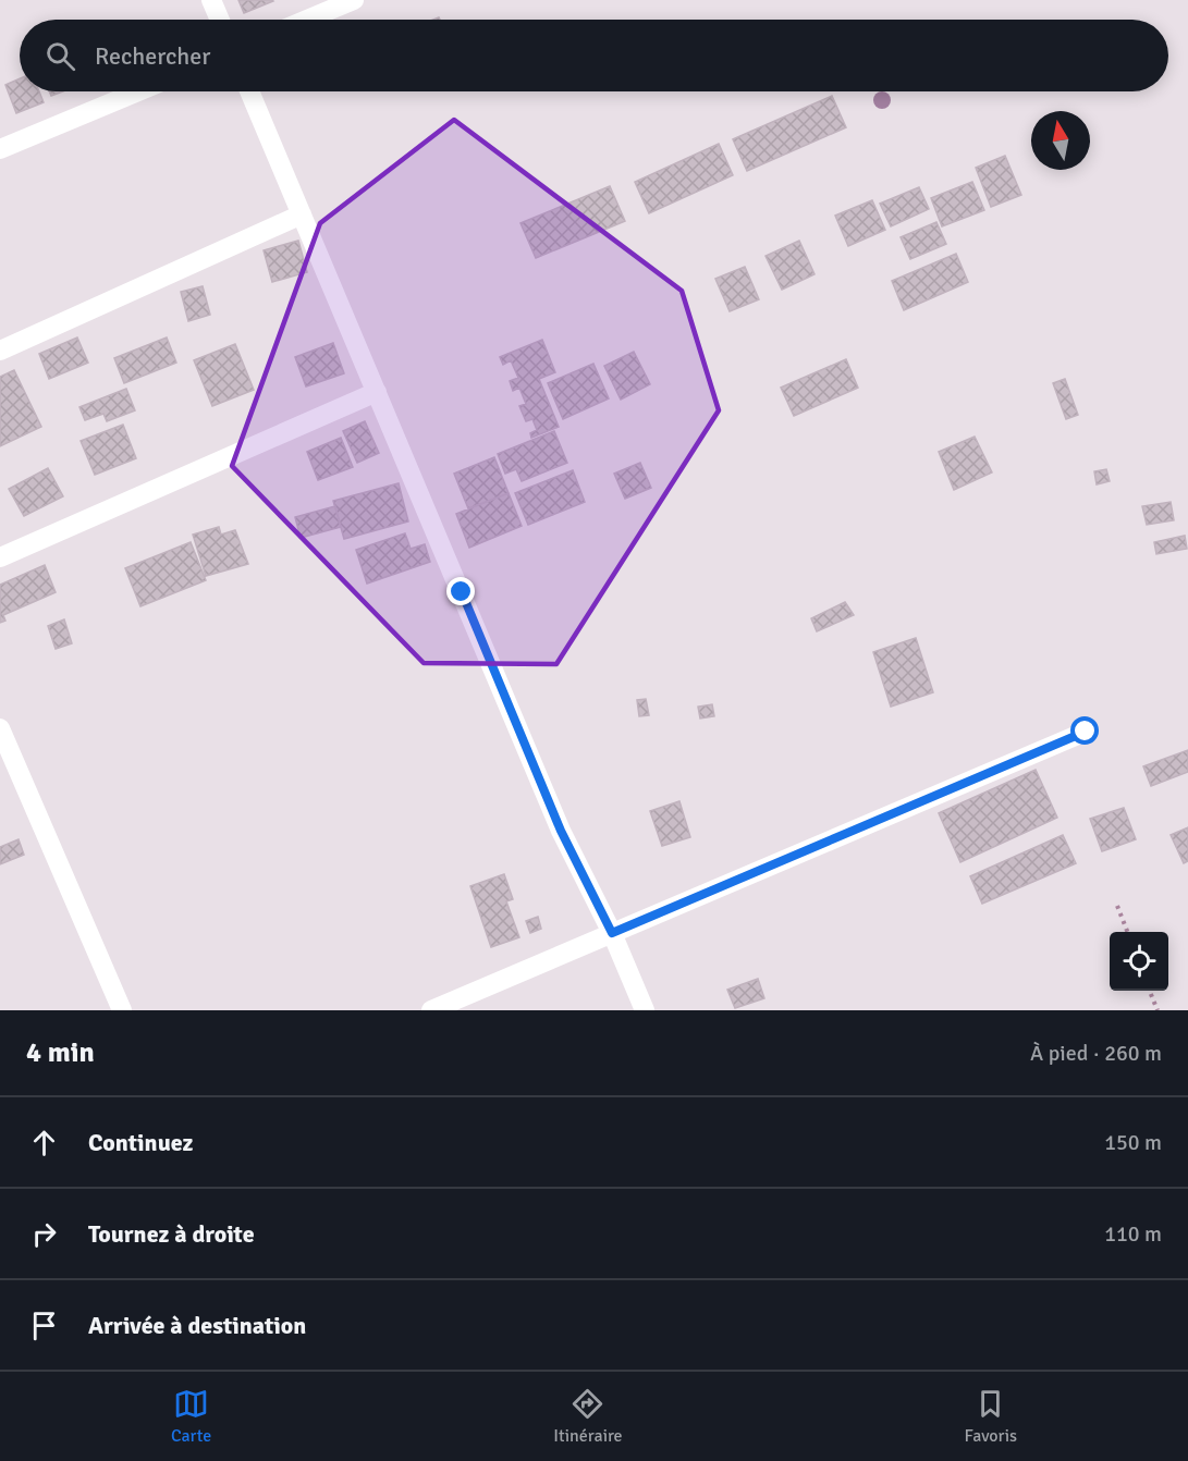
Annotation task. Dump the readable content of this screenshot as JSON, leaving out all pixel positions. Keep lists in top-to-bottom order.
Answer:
{
  "north": "top",
  "page": {
    "search": "Rechercher",
    "heading": ["4 min", "À pied · 260 m"],
    "list": [
      ["Continuez", "150 m"],
      ["Tournez à droite", "110 m"],
      "Arrivée à destination"
    ],
    "nav": ["Carte", "Itinéraire", "Favoris"]
  }
}
